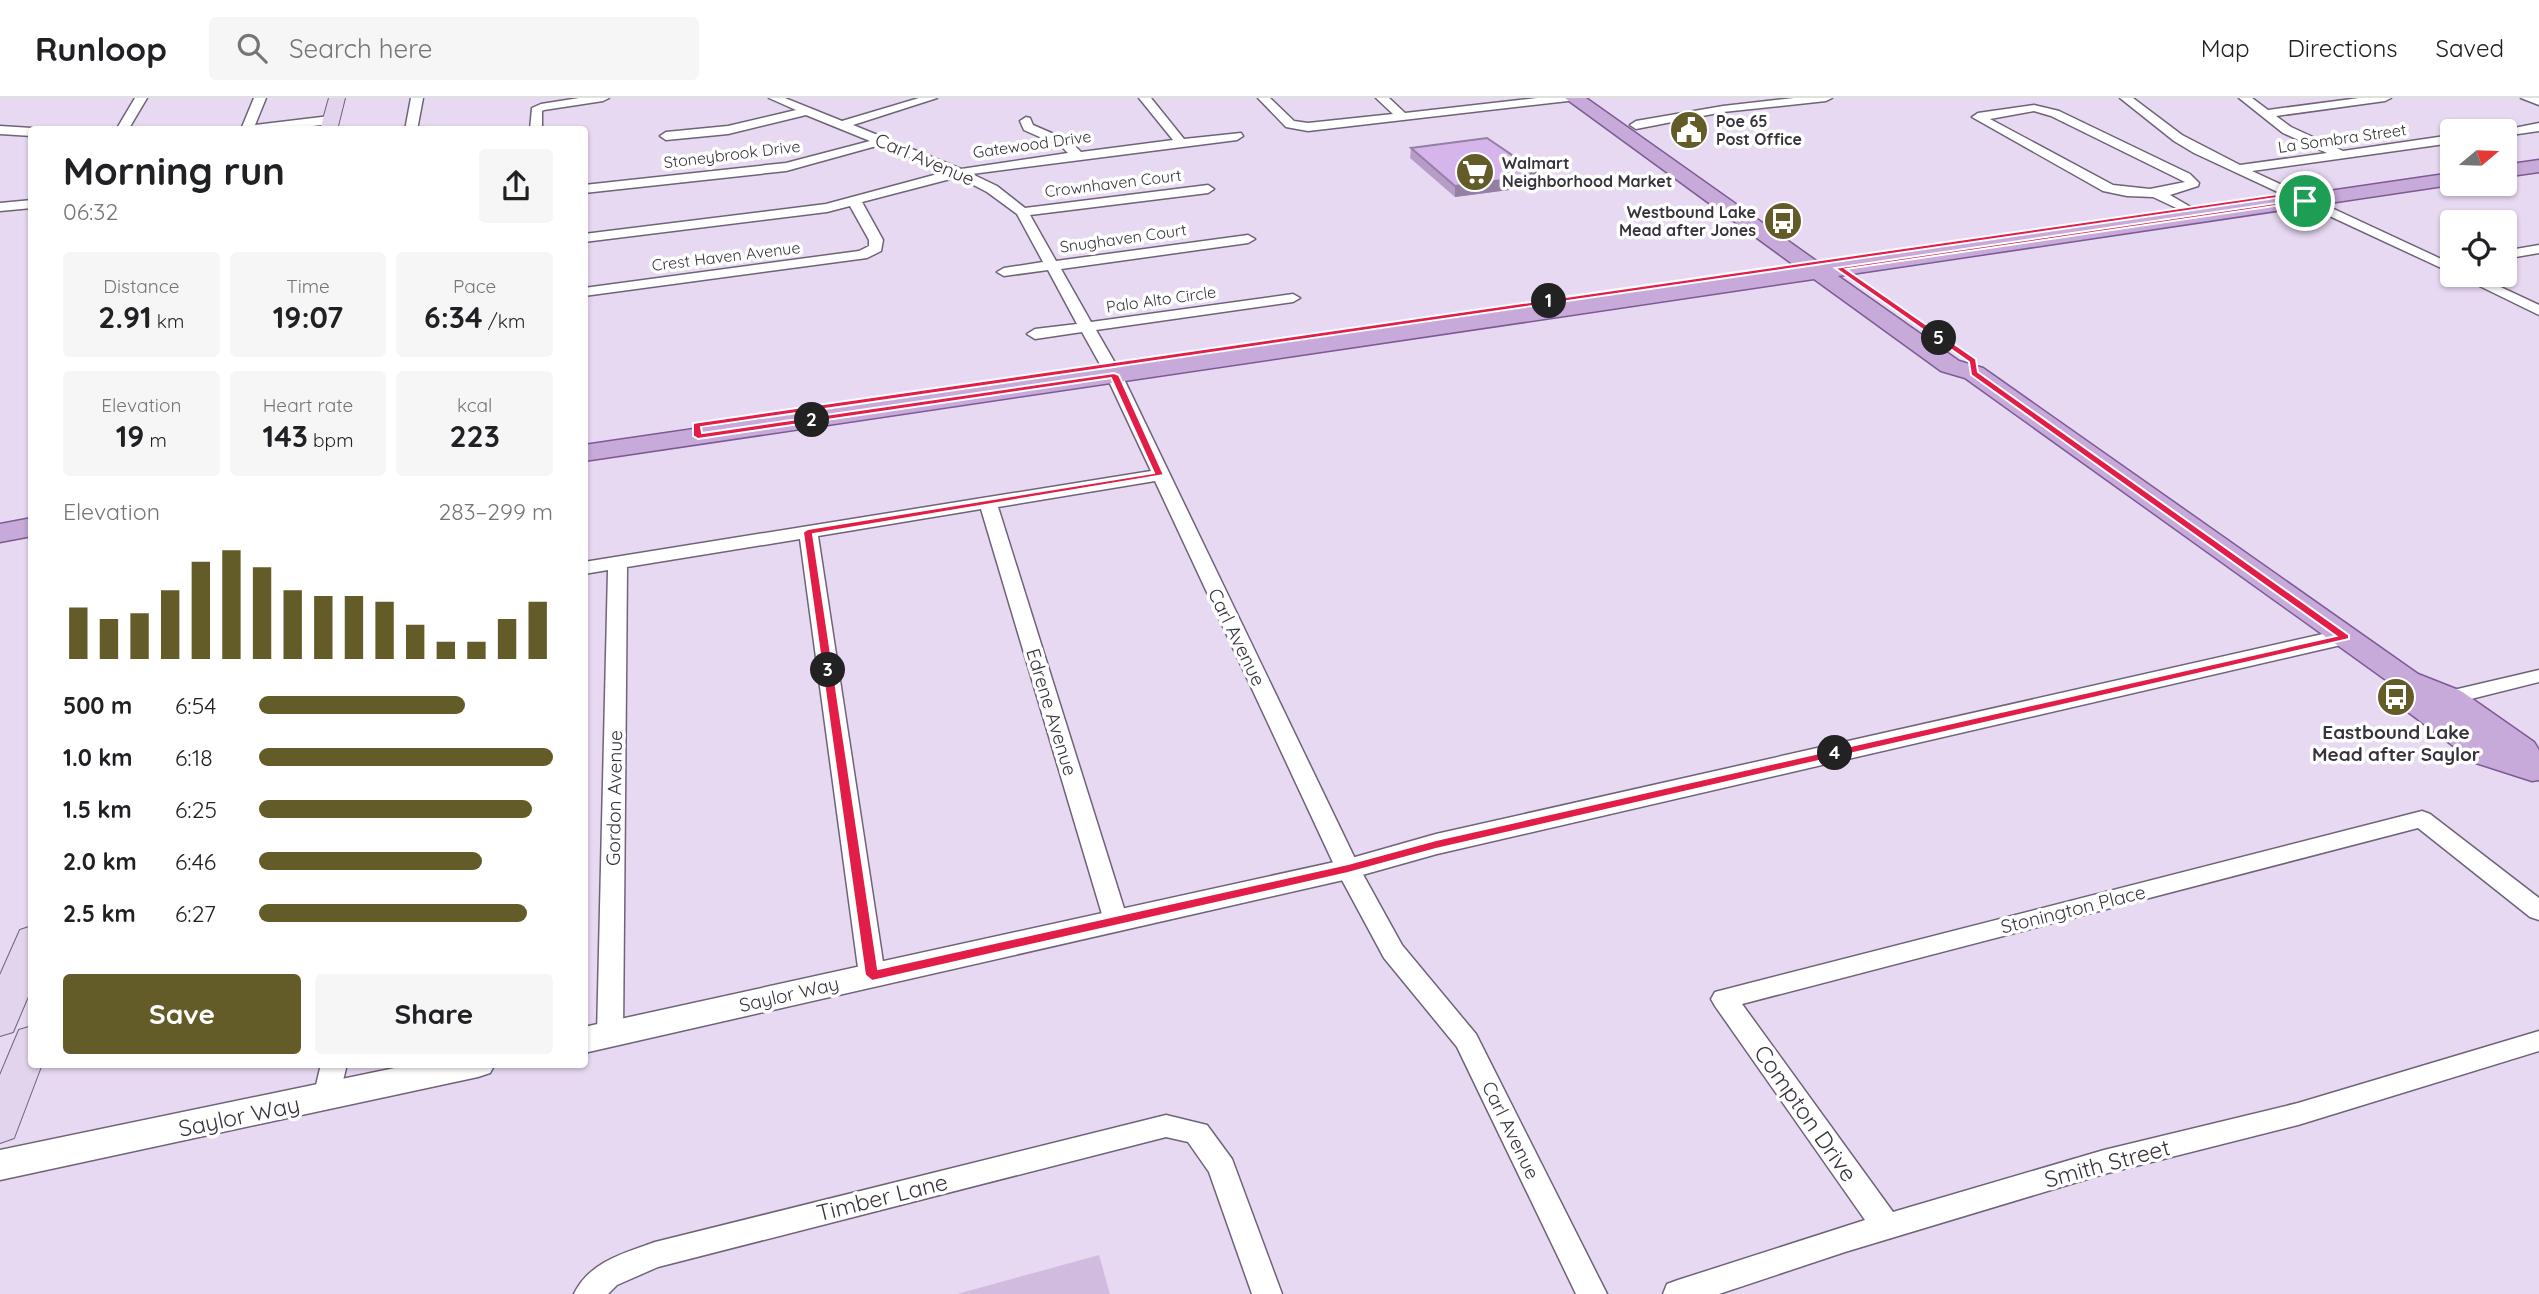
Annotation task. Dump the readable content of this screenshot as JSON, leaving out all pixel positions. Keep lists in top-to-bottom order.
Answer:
{
  "streets": {
    "street": [
      "La Sombra Street",
      "Gatewood Drive",
      "Stoneybrook Drive",
      "Carl Avenue",
      "Crownhaven Court",
      "Snughaven Court",
      "Crest Haven Avenue",
      "Palo Alto Circle",
      "Edrene Avenue",
      "Gordon Avenue",
      "Stonington Place",
      "Saylor Way",
      "Compton Drive",
      "Smith Street",
      "Timber Lane"
    ]
  },
  "crossings": [
    ["Gatewood Drive", "Carl Avenue"],
    ["Gatewood Drive", "Crest Haven Avenue"],
    ["Stoneybrook Drive", "Carl Avenue"],
    ["Carl Avenue", "Crownhaven Court"],
    ["Carl Avenue", "Snughaven Court"],
    ["Carl Avenue", "Palo Alto Circle"],
    ["Carl Avenue", "Saylor Way"],
    ["Edrene Avenue", "Saylor Way"],
    ["Gordon Avenue", "Saylor Way"],
    ["Stonington Place", "Compton Drive"],
    ["Compton Drive", "Smith Street"]
  ],
  "places": {
    "public building": ["Poe 65 Post Office"],
    "supermarket": ["Walmart Neighborhood Market"],
    "bus stop": ["Westbound Lake Mead after Jones", "Eastbound Lake Mead after Saylor"]
  },
  "north": "right",
  "page": {
    "header": "Runloop",
    "search": "Search here",
    "nav": ["Map", "Directions", "Saved"],
    "heading": ["Morning run", "06:32"],
    "stats": [
      ["Distance", "2.91 km"],
      ["Time", "19:07"],
      ["Pace", "6:34 /km"],
      ["Elevation", "19 m"],
      ["Heart rate", "143 bpm"],
      ["kcal", "223"]
    ],
    "pins": [
      "1",
      "5",
      "2",
      "3",
      "4"
    ],
    "chart": ["Elevation", "283–299 m"],
    "list": [
      {
        "name": "500 m",
        "note": "6:54"
      },
      {
        "name": "1.0 km",
        "note": "6:18"
      },
      {
        "name": "1.5 km",
        "note": "6:25"
      },
      {
        "name": "2.0 km",
        "note": "6:46"
      },
      {
        "name": "2.5 km",
        "note": "6:27"
      }
    ],
    "buttons": ["Save", "Share"]
  }
}
